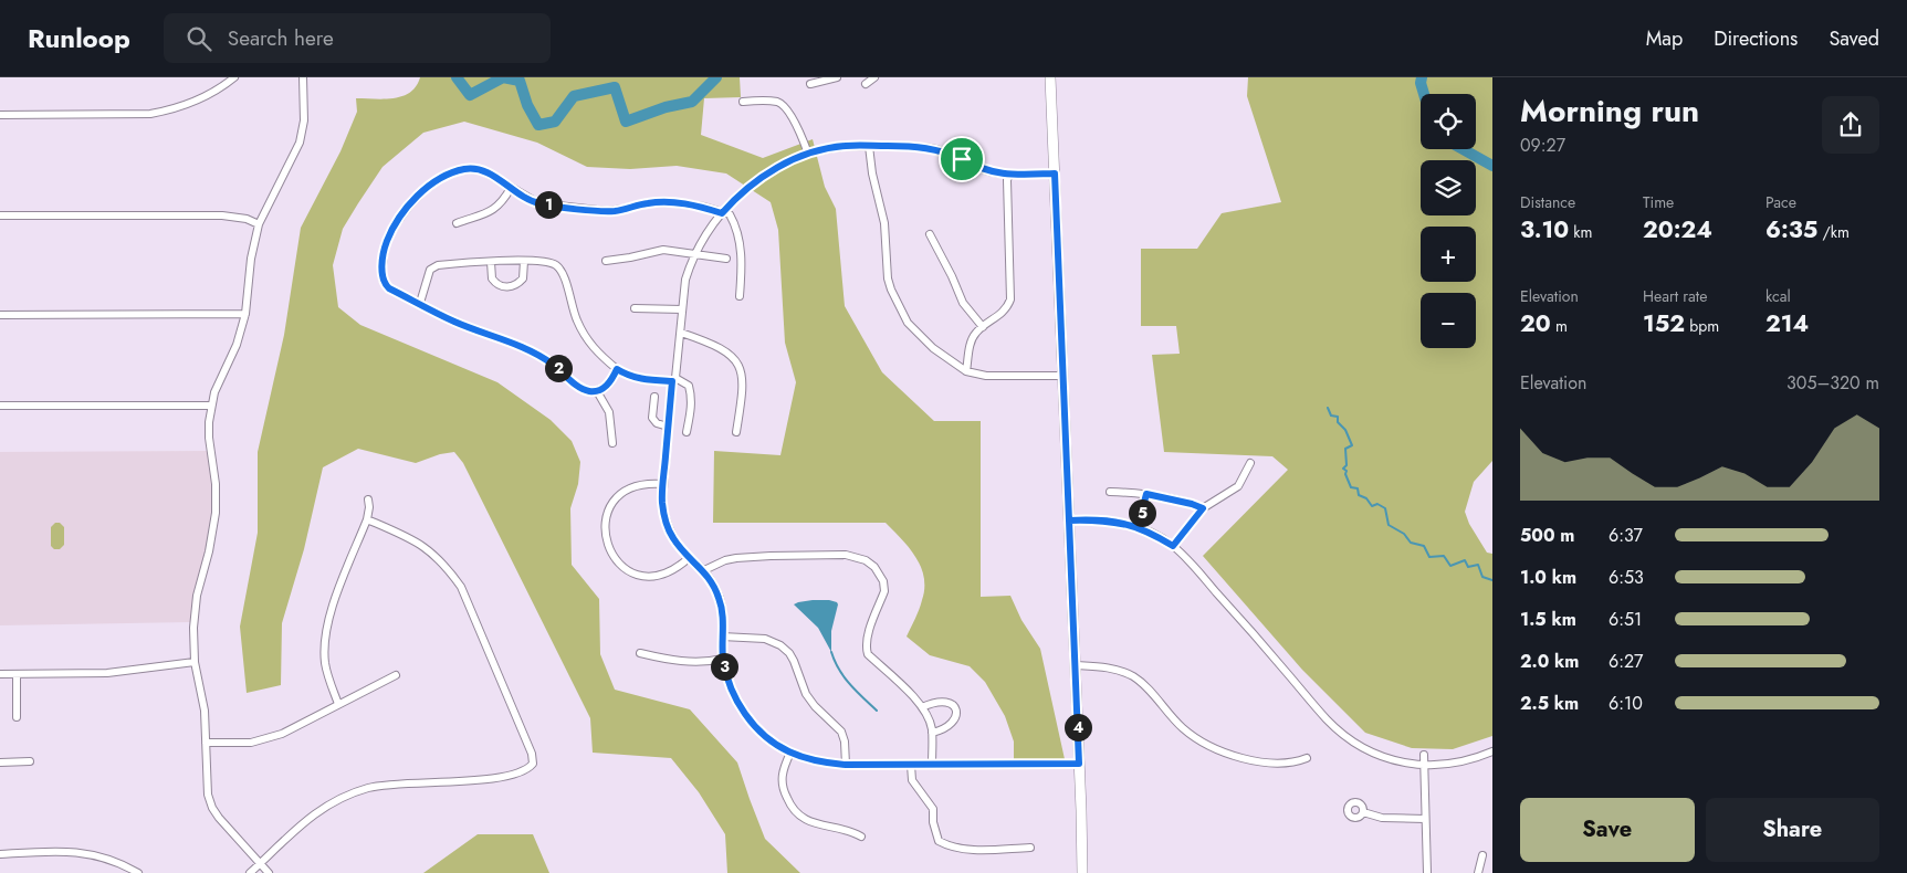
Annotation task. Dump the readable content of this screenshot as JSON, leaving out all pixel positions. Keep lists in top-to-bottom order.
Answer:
{
  "page": {
    "header": "Runloop",
    "search": "Search here",
    "nav": ["Map", "Directions", "Saved"],
    "heading": ["Morning run", "09:27"],
    "map_buttons": ["+", "−"],
    "stats": [
      ["Distance", "3.10 km"],
      ["Time", "20:24"],
      ["Pace", "6:35 /km"],
      ["Elevation", "20 m"],
      ["Heart rate", "152 bpm"],
      ["kcal", "214"]
    ],
    "pins": [
      "1",
      "2",
      "5",
      "3",
      "4"
    ],
    "chart": ["Elevation", "305–320 m"],
    "list": [
      {
        "name": "500 m",
        "note": "6:37"
      },
      {
        "name": "1.0 km",
        "note": "6:53"
      },
      {
        "name": "1.5 km",
        "note": "6:51"
      },
      {
        "name": "2.0 km",
        "note": "6:27"
      },
      {
        "name": "2.5 km",
        "note": "6:10"
      }
    ],
    "buttons": ["Save", "Share"]
  }
}
